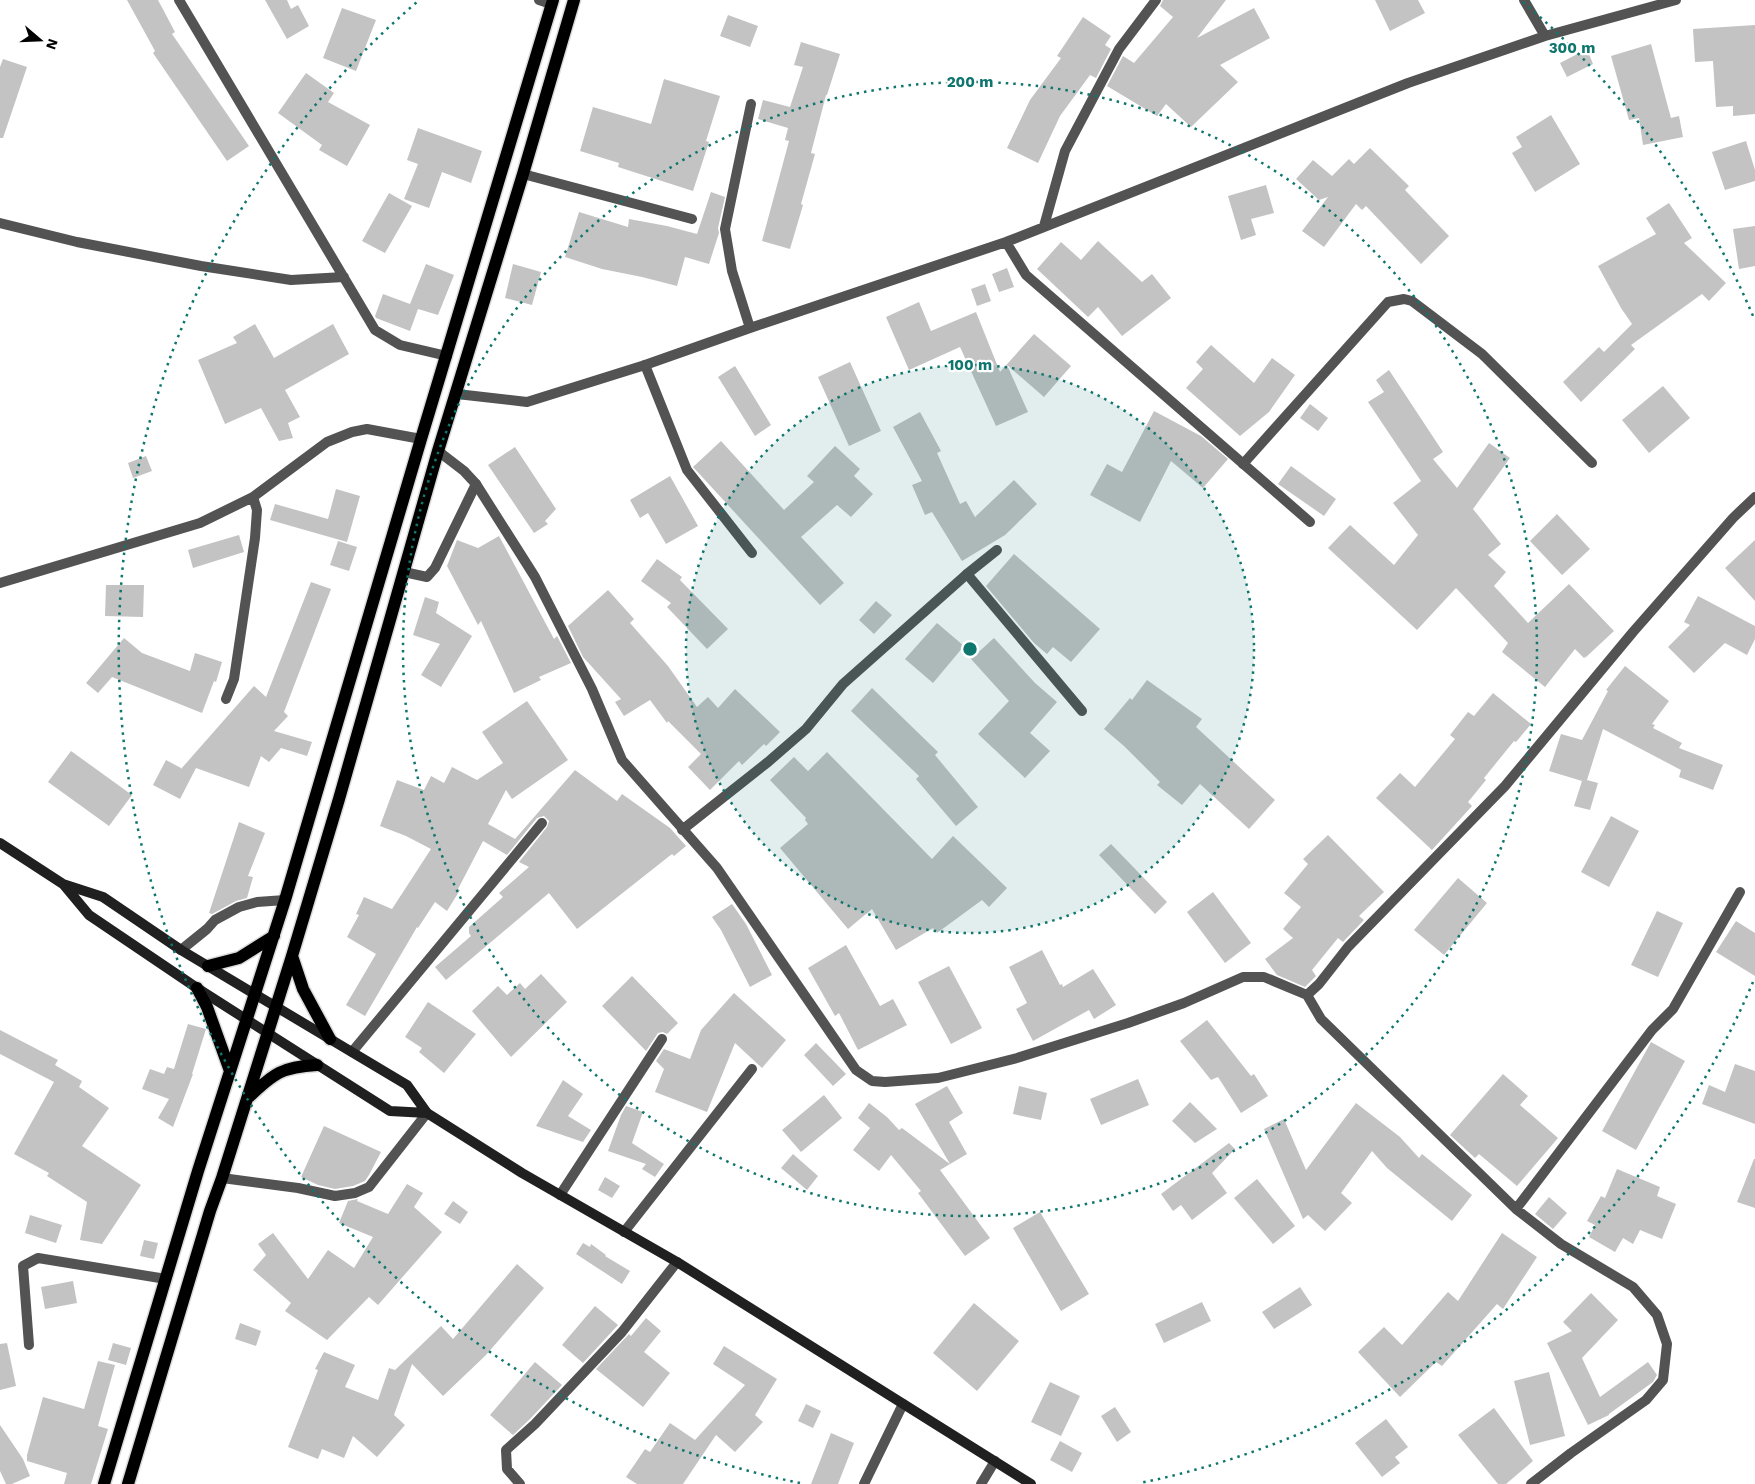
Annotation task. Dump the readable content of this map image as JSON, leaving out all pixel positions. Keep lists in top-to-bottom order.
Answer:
{
  "north": "right",
  "rings": ["300 m", "200 m", "100 m"]
}
